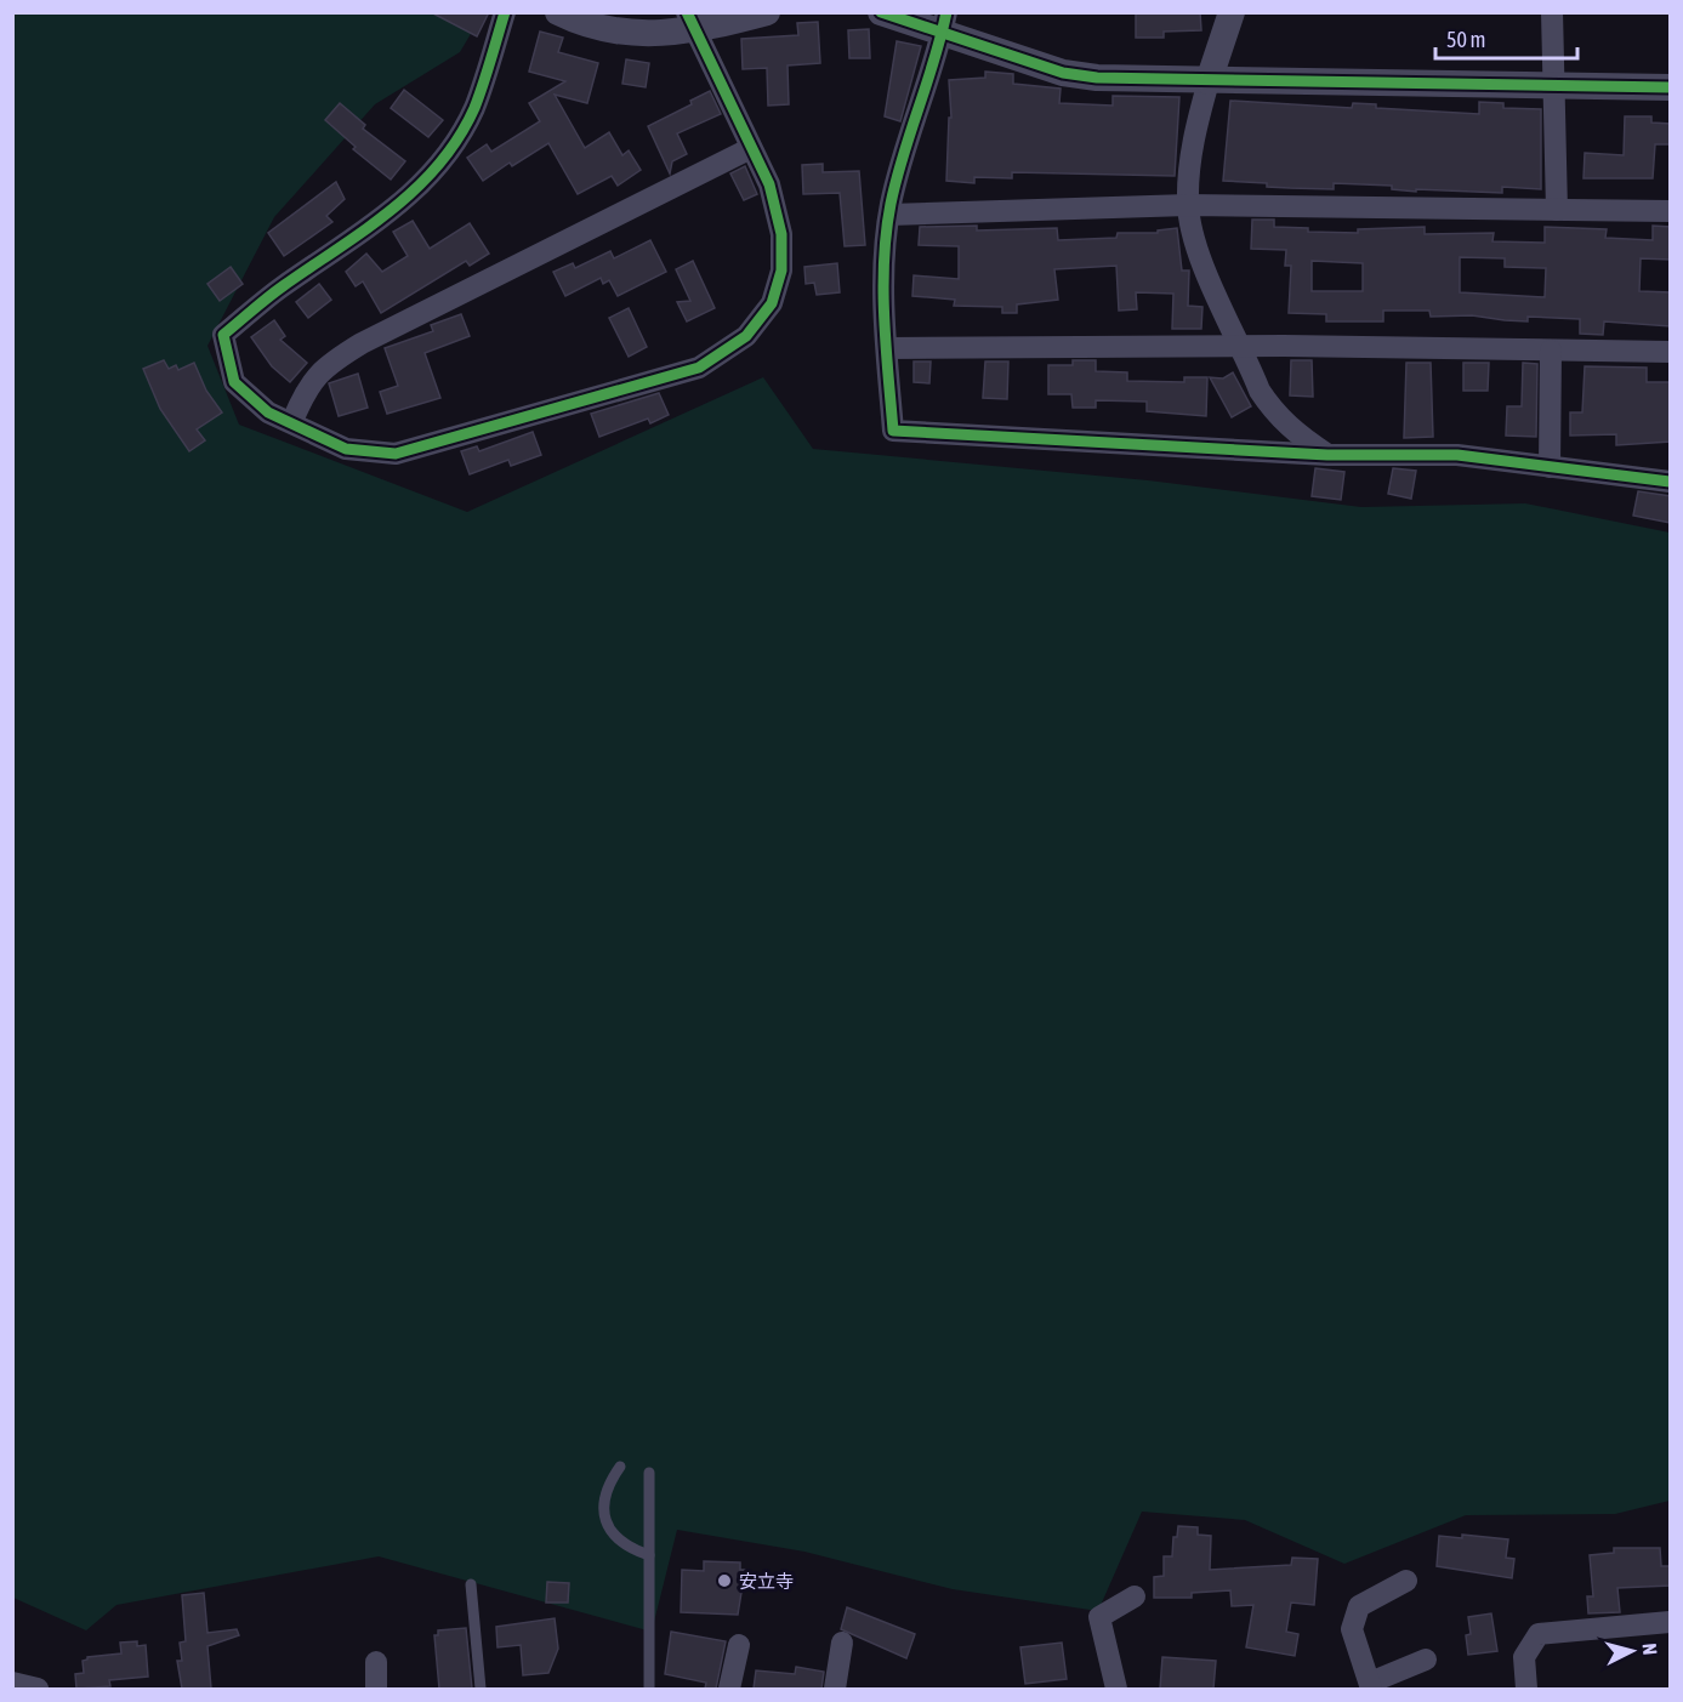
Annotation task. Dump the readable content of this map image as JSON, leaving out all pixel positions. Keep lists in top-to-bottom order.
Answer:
{
  "places": ["安立寺"],
  "scale_bar": "50 m",
  "north": "right"
}
